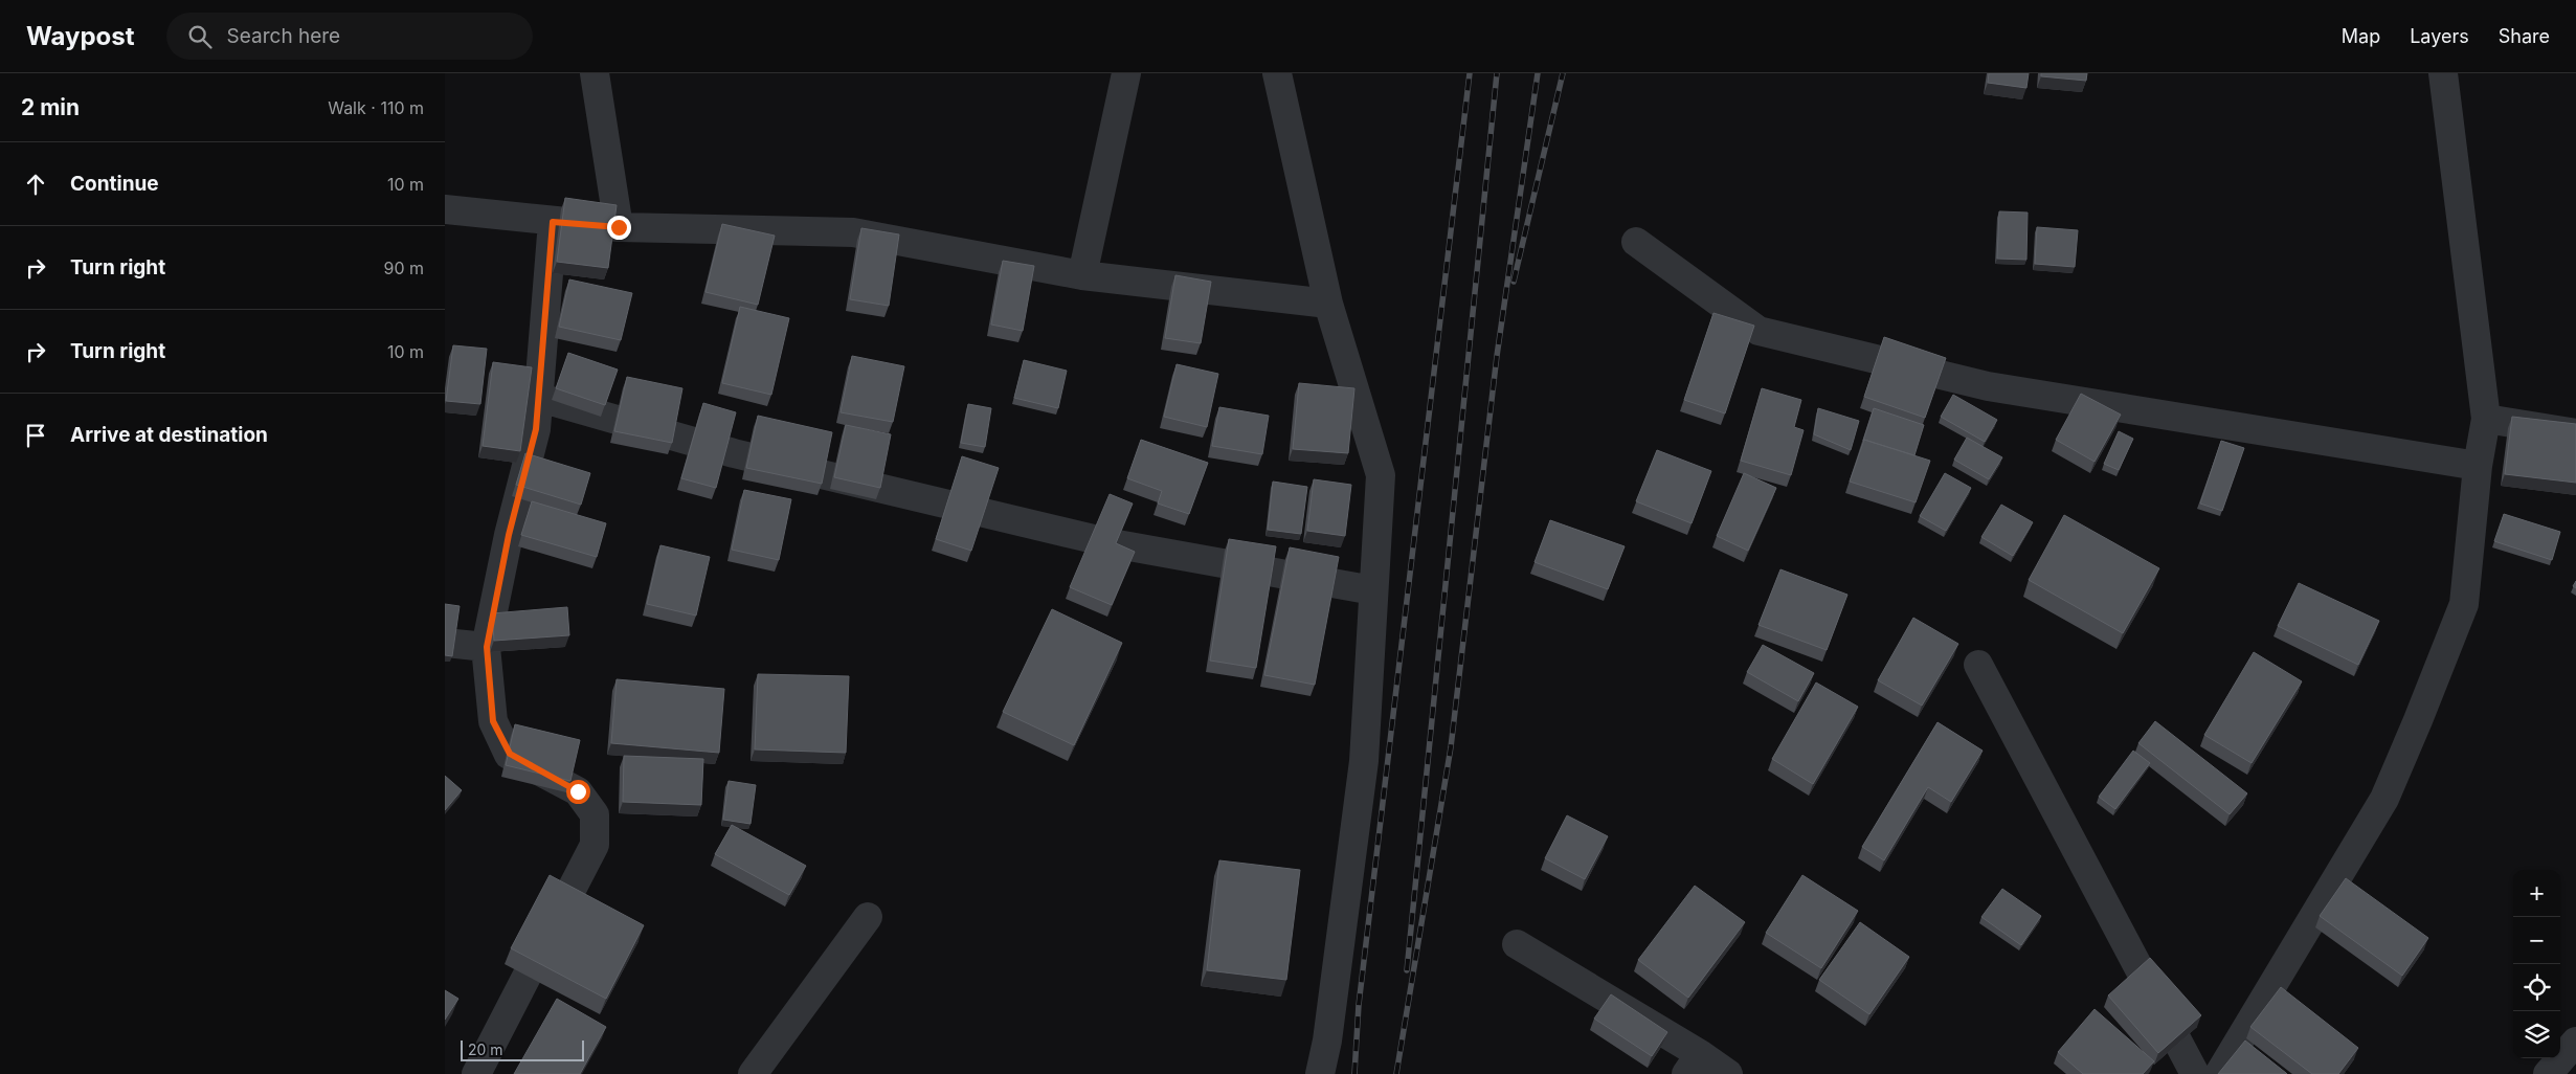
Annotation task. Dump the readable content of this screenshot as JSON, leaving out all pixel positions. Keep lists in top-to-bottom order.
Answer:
{
  "scale_bar": "20 m",
  "page": {
    "header": "Waypost",
    "search": "Search here",
    "nav": ["Map", "Layers", "Share"],
    "heading": ["2 min", "Walk · 110 m"],
    "list": [
      ["Continue", "10 m"],
      ["Turn right", "90 m"],
      ["Turn right", "10 m"],
      "Arrive at destination"
    ],
    "map_buttons": ["+", "−"],
    "scale": "20 m"
  }
}
